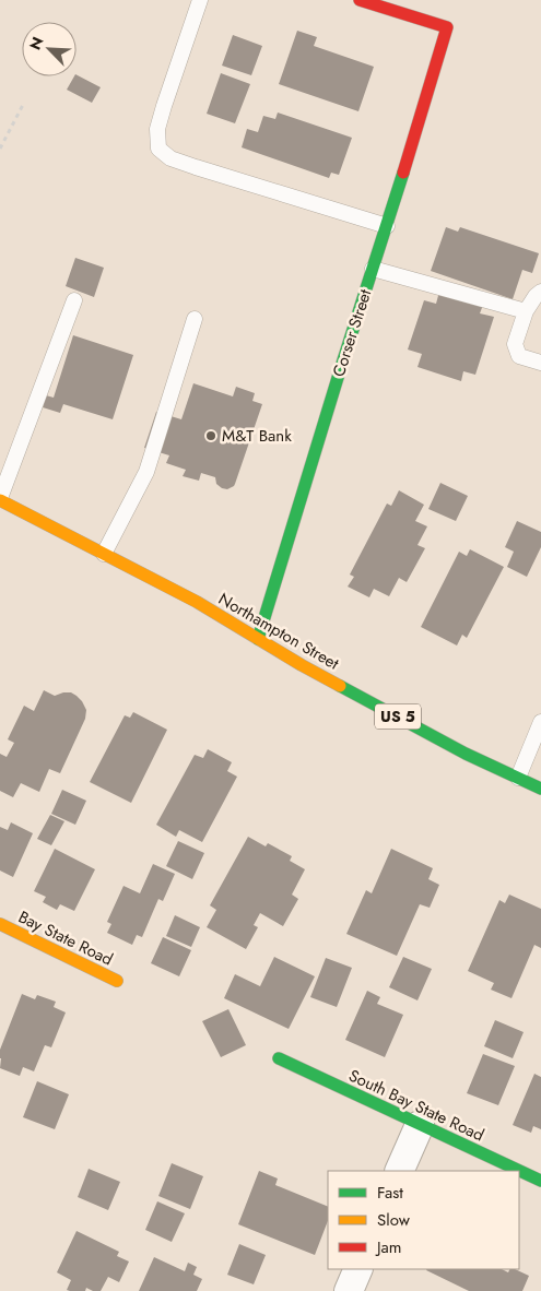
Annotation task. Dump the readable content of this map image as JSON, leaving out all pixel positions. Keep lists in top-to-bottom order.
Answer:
{
  "streets": {
    "street": [
      "Corser Street",
      "Northampton Street",
      "US 5",
      "Bay State Road",
      "South Bay State Road"
    ]
  },
  "crossings": [
    ["Corser Street", "Northampton Street"]
  ],
  "places": ["M&T Bank"],
  "legend": ["Fast", "Slow", "Jam"],
  "north": "top left"
}
